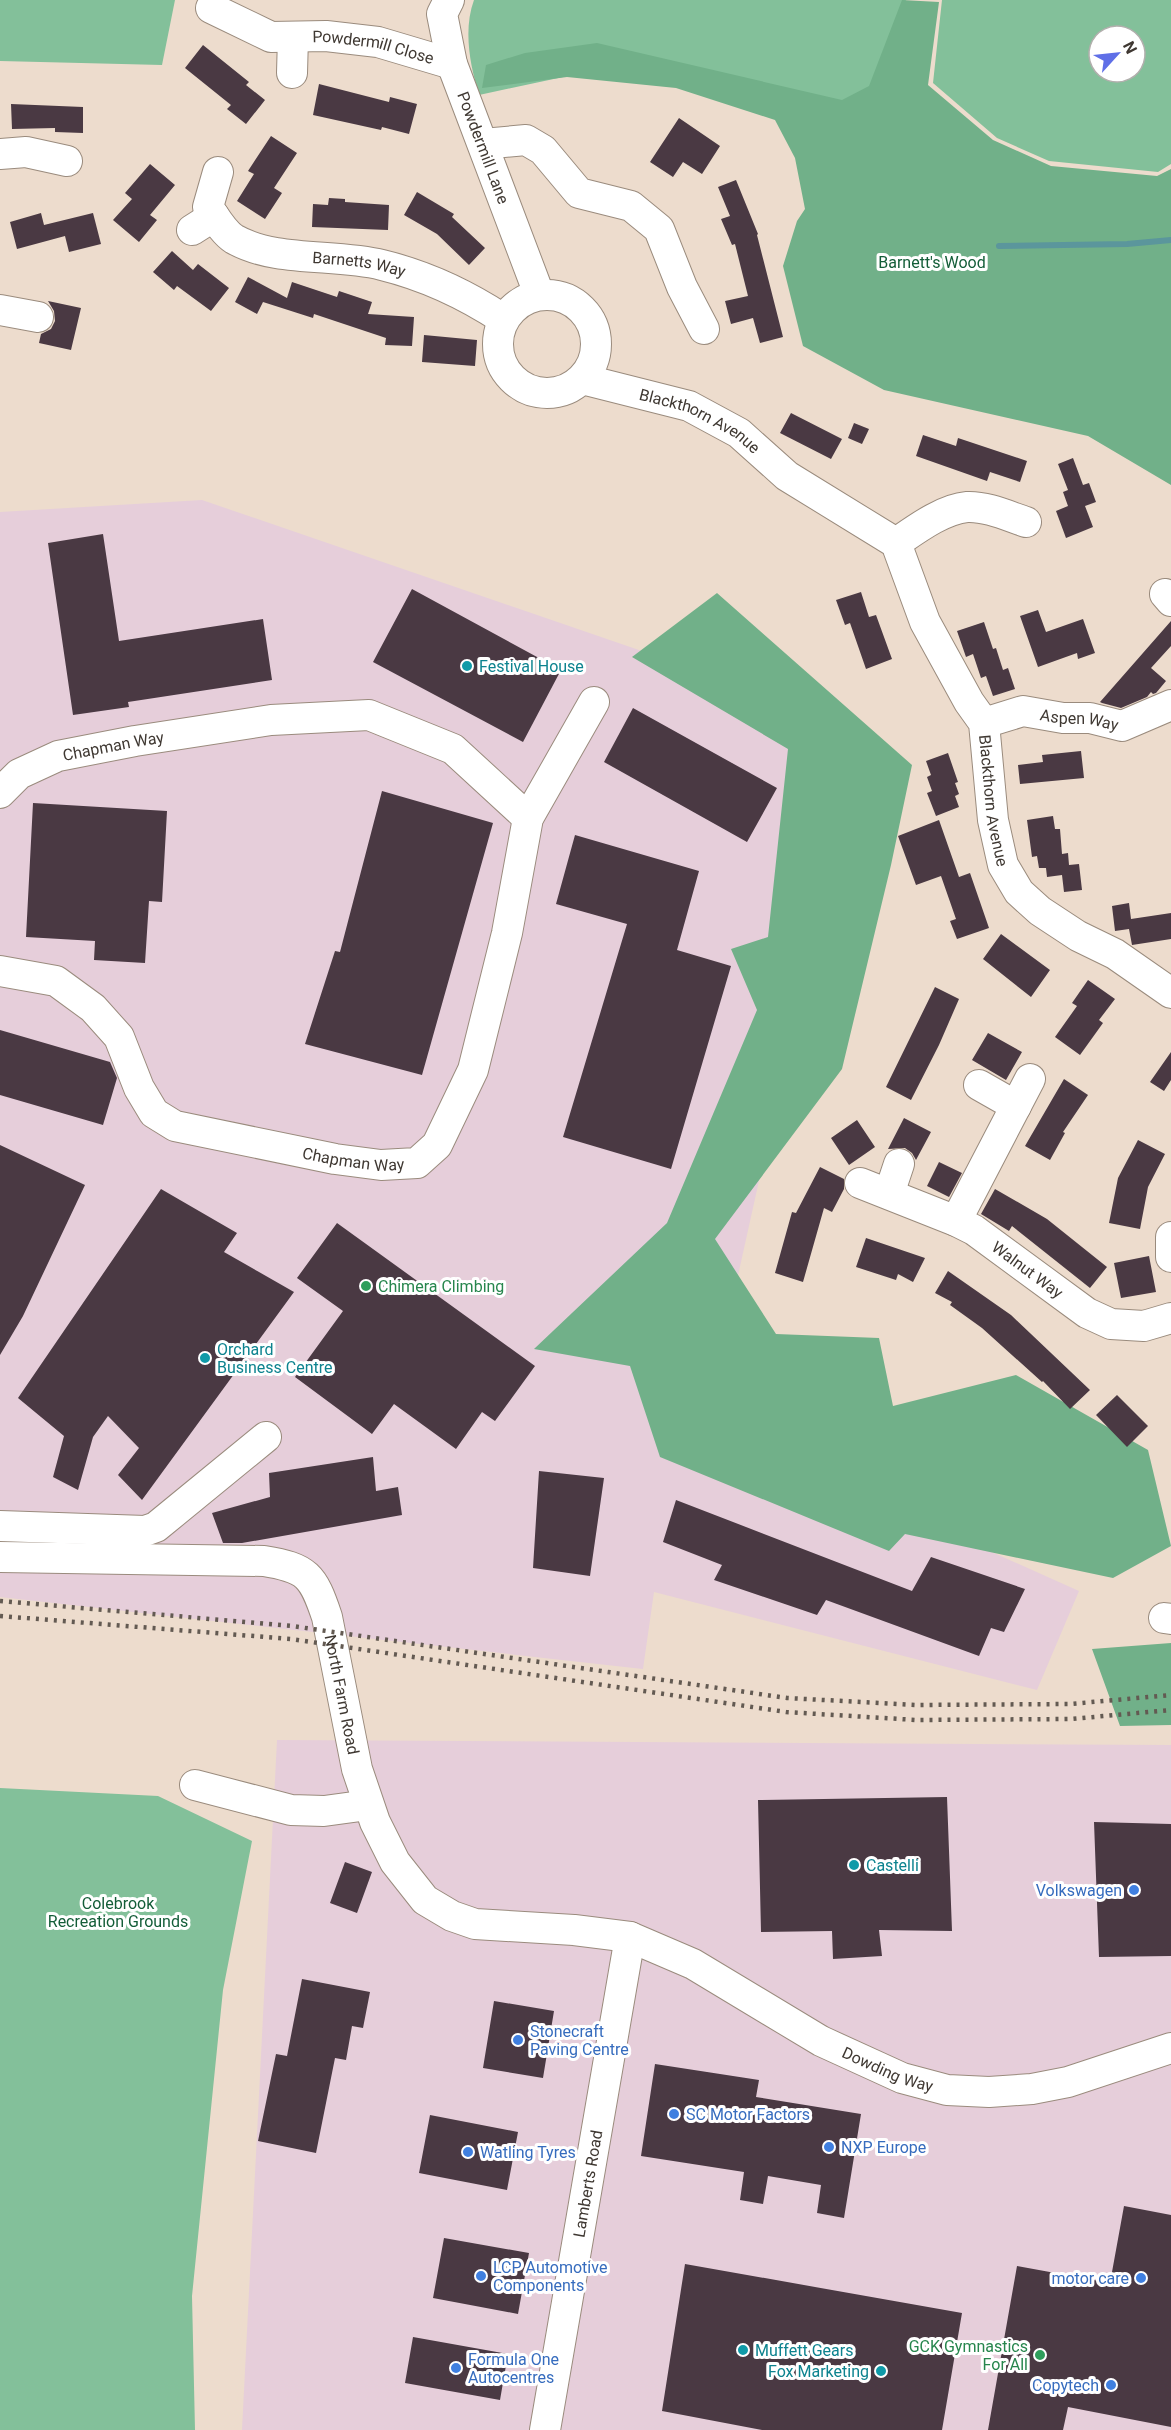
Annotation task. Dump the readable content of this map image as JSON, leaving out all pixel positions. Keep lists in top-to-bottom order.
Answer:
{
  "streets": {
    "street": [
      "Powdermill Close",
      "Powdermill Lane",
      "Barnetts Way",
      "Blackthorn Avenue",
      "Aspen Way",
      "Chapman Way",
      "Walnut Way",
      "North Farm Road",
      "Dowding Way",
      "Lamberts Road"
    ]
  },
  "crossings": [
    ["Powdermill Close", "Powdermill Lane"],
    ["Powdermill Lane", "Barnetts Way"],
    ["Powdermill Lane", "Blackthorn Avenue"],
    ["Barnetts Way", "Blackthorn Avenue"],
    ["Blackthorn Avenue", "Aspen Way"],
    ["North Farm Road", "Dowding Way"],
    ["North Farm Road", "Lamberts Road"],
    ["Dowding Way", "Lamberts Road"]
  ],
  "parks": ["Barnett's Wood", "Colebrook Recreation Grounds"],
  "places": [
    "Festival House",
    "Chimera Climbing",
    "Orchard Business Centre",
    "Castelli",
    "Volkswagen",
    "Stonecraft Paving Centre",
    "SC Motor Factors",
    "NXP Europe",
    "Watling Tyres",
    "LCP Automotive Components",
    "motor care",
    "Muffett Gears",
    "GCK Gymnastics For All",
    "Formula One Autocentres",
    "Fox Marketing",
    "Copytech"
  ],
  "north": "top right"
}
